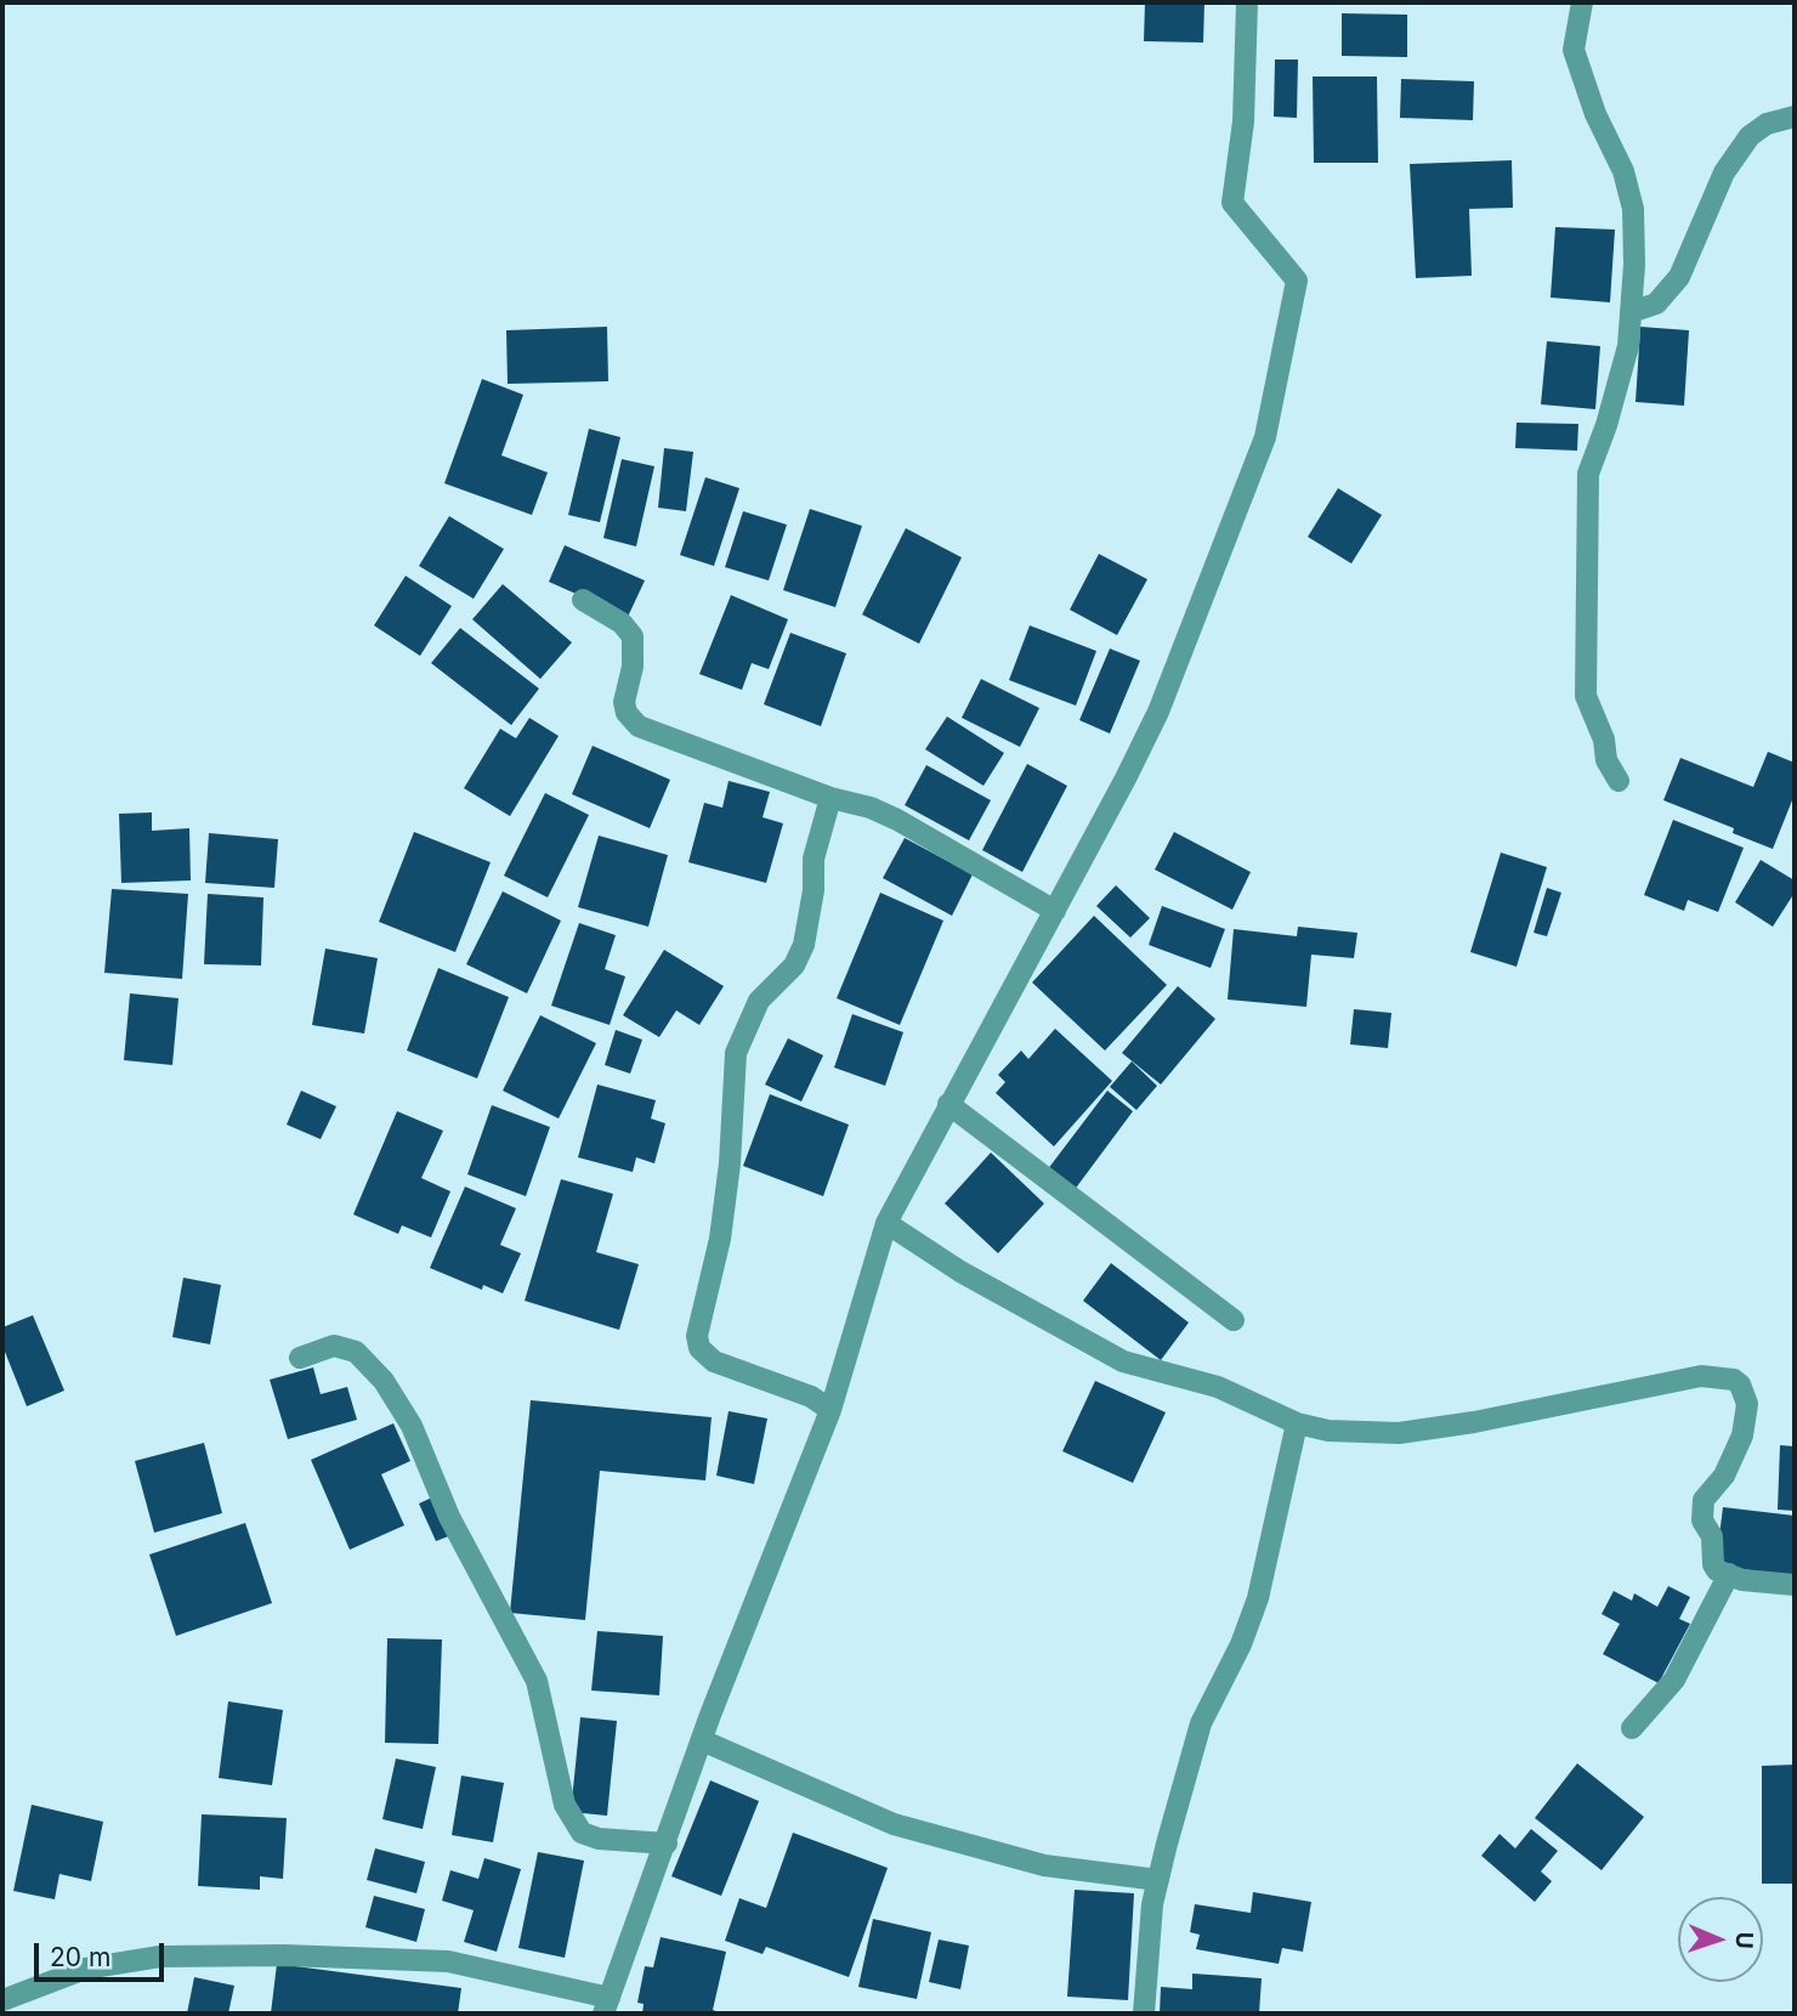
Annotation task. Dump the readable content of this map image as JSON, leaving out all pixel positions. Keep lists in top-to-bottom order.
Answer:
{
  "scale_bar": "20 m",
  "north": "right"
}
